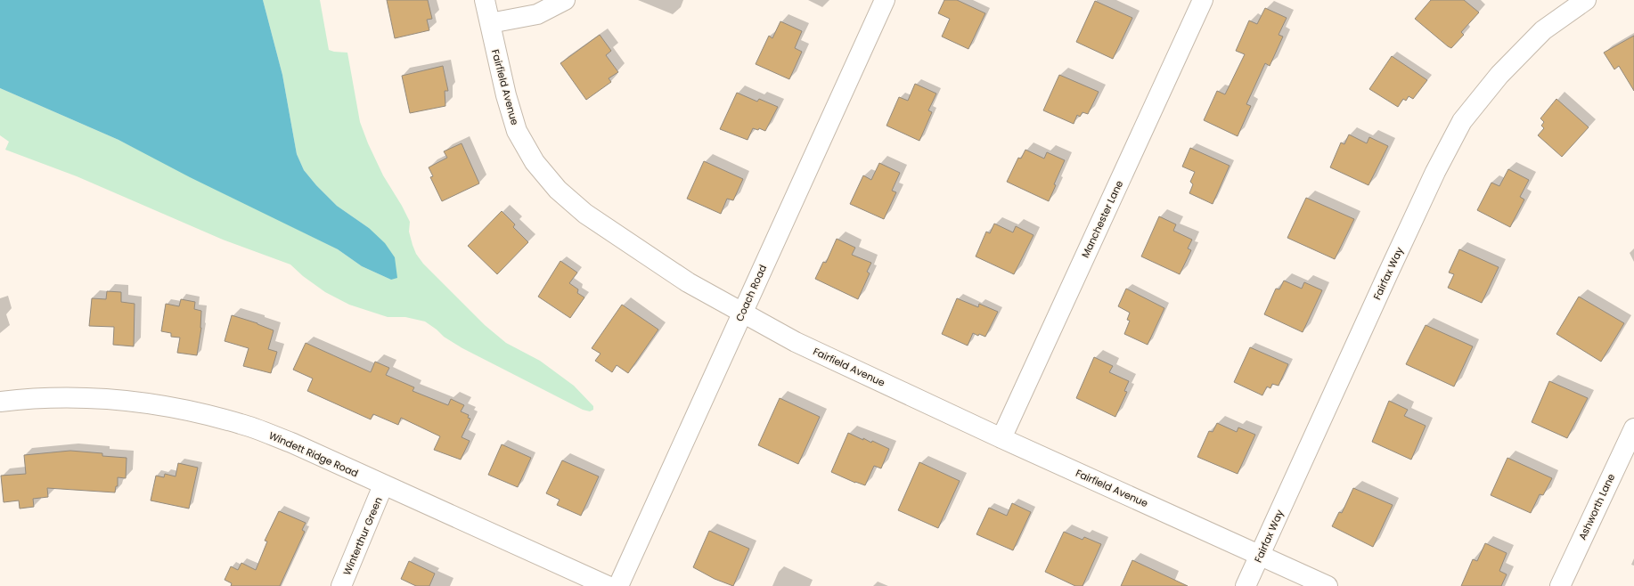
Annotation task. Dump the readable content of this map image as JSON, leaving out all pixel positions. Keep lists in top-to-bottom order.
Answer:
{
  "streets": {
    "street": [
      "Fairfield Avenue",
      "Manchester Lane",
      "Fairfax Way",
      "Coach Road",
      "Windett Ridge Road",
      "Ashworth Lane",
      "Winterthur Green"
    ]
  },
  "crossings": [
    ["Fairfield Avenue", "Manchester Lane"],
    ["Fairfield Avenue", "Fairfax Way"],
    ["Fairfield Avenue", "Coach Road"],
    ["Windett Ridge Road", "Winterthur Green"]
  ]
}
